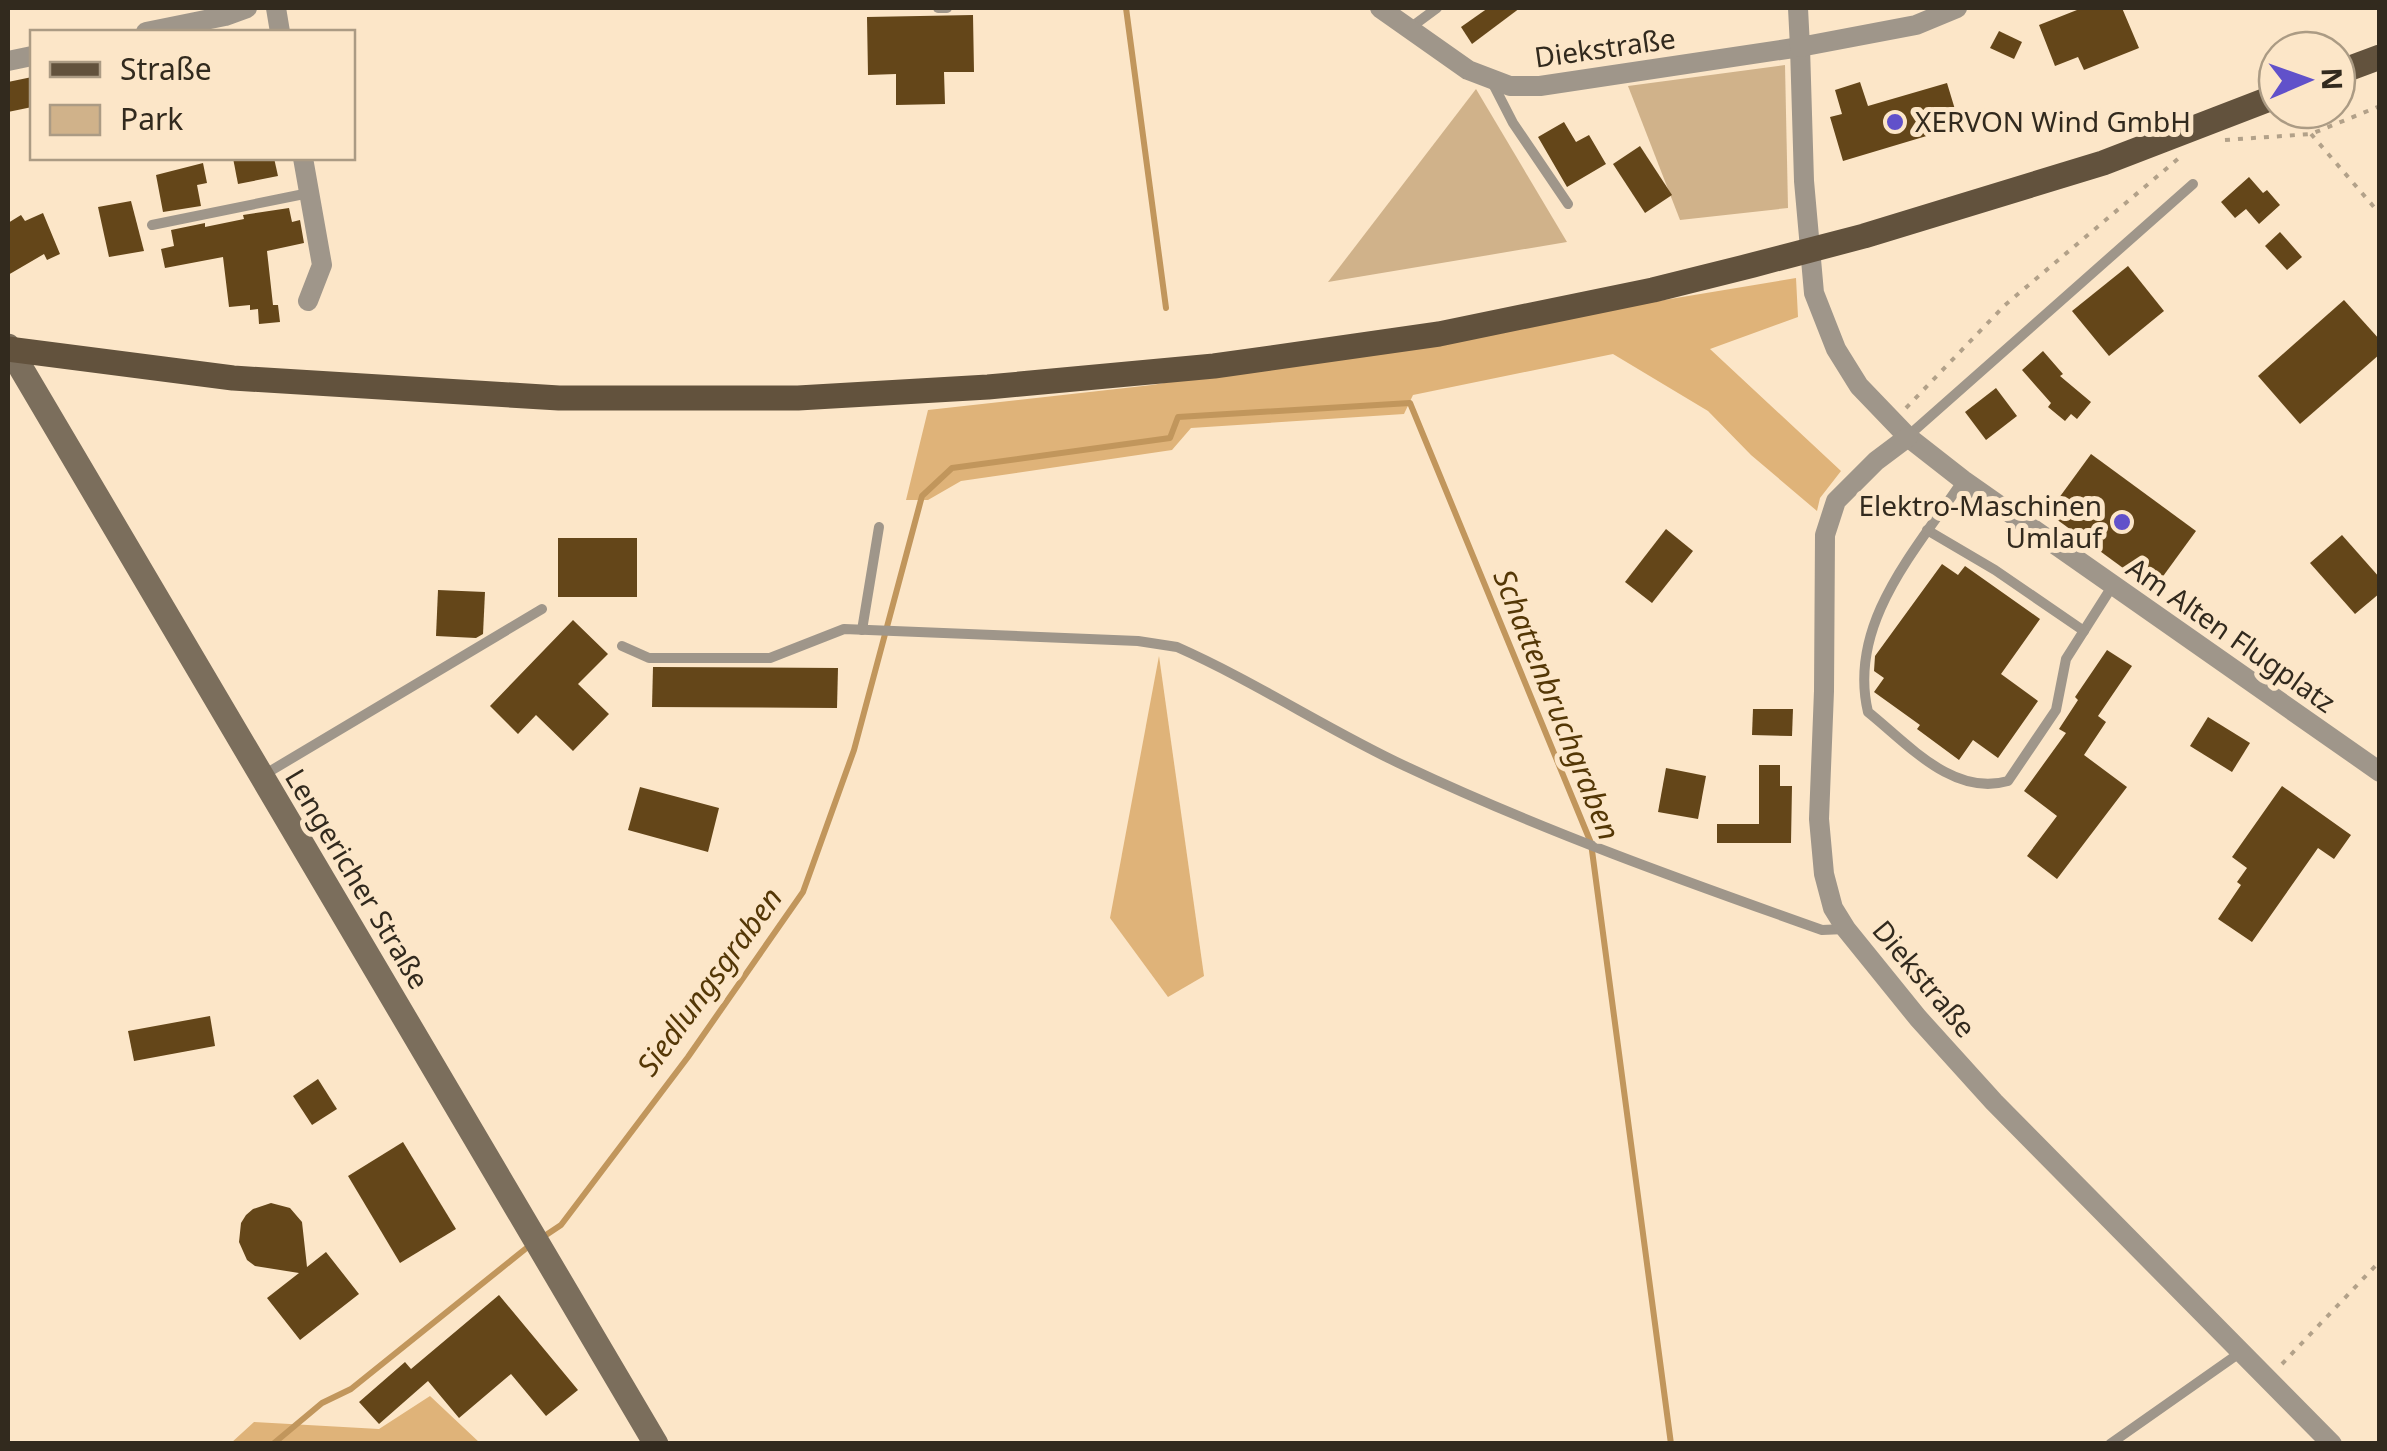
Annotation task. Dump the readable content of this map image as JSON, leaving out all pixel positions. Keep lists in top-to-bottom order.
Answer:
{
  "streets": {
    "main road": ["Lengericher Straße"],
    "street": ["Diekstraße", "Am Alten Flugplatz"]
  },
  "crossings": [
    ["Diekstraße", "Am Alten Flugplatz"]
  ],
  "water": ["Schattenbruchgraben", "Siedlungsgraben"],
  "places": ["XERVON Wind GmbH", "Elektro-Maschinen Umlauf"],
  "legend": ["Straße", "Park"],
  "north": "right"
}
